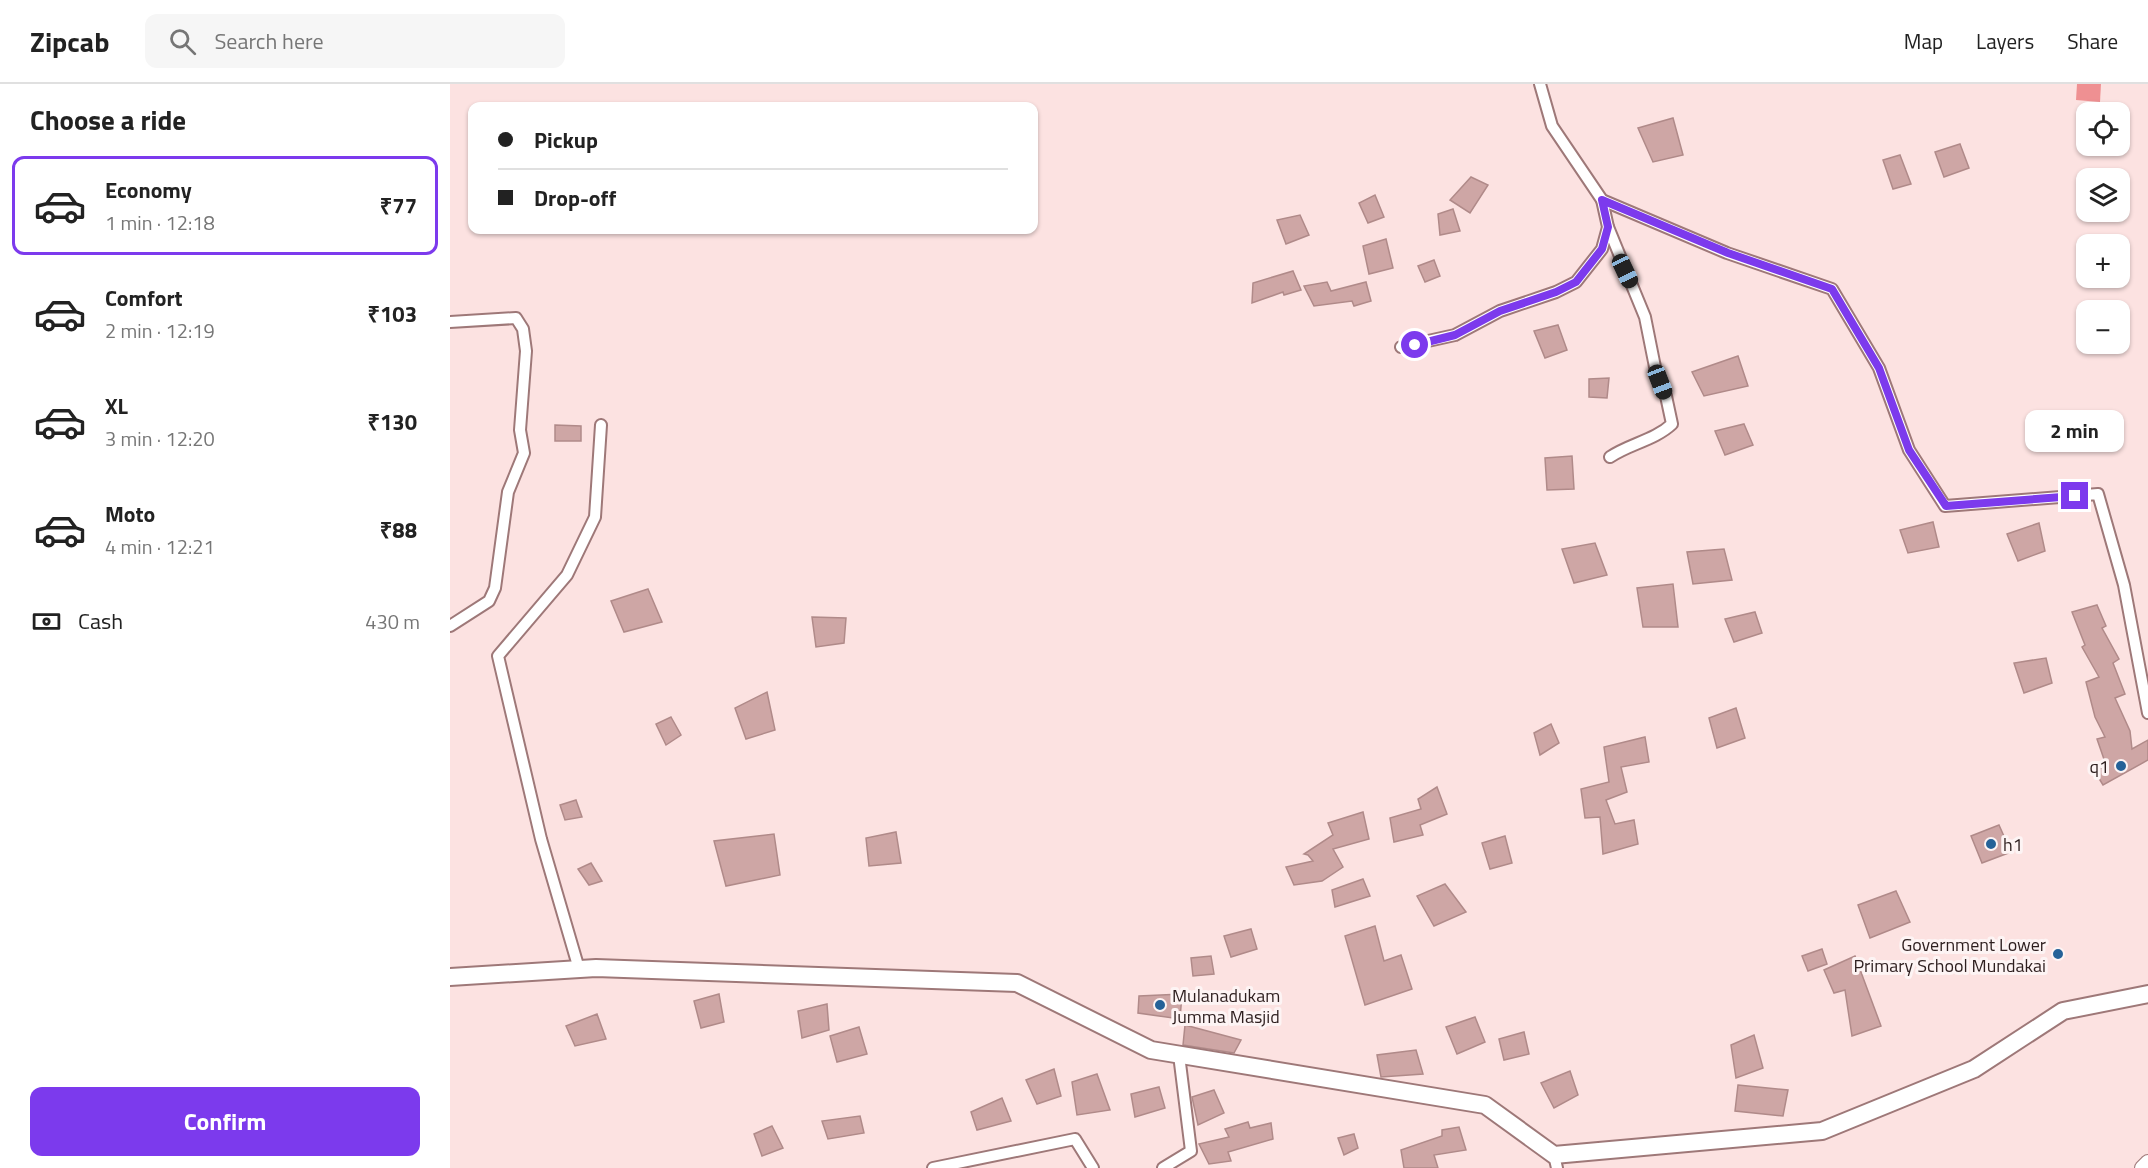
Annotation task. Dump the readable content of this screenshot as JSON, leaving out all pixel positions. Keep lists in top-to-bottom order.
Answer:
{
  "places": [
    "q1",
    "h1",
    "Government Lower Primary School Mundakai",
    "Mulanadukam Jumma Masjid"
  ],
  "page": {
    "header": "Zipcab",
    "search": "Search here",
    "nav": ["Map", "Layers", "Share"],
    "heading": "Choose a ride",
    "map_buttons": ["+", "−"],
    "banner": ["Pickup", "Drop-off"],
    "list": [
      {
        "name": "Economy",
        "note": "1 min · 12:18",
        "value": "₹77"
      },
      {
        "name": "Comfort",
        "note": "2 min · 12:19",
        "value": "₹103"
      },
      {
        "name": "XL",
        "note": "3 min · 12:20",
        "value": "₹130"
      },
      {
        "name": "Moto",
        "note": "4 min · 12:21",
        "value": "₹88"
      }
    ],
    "bubble": "2 min",
    "pay": ["Cash", "430 m"],
    "buttons": "Confirm"
  }
}
